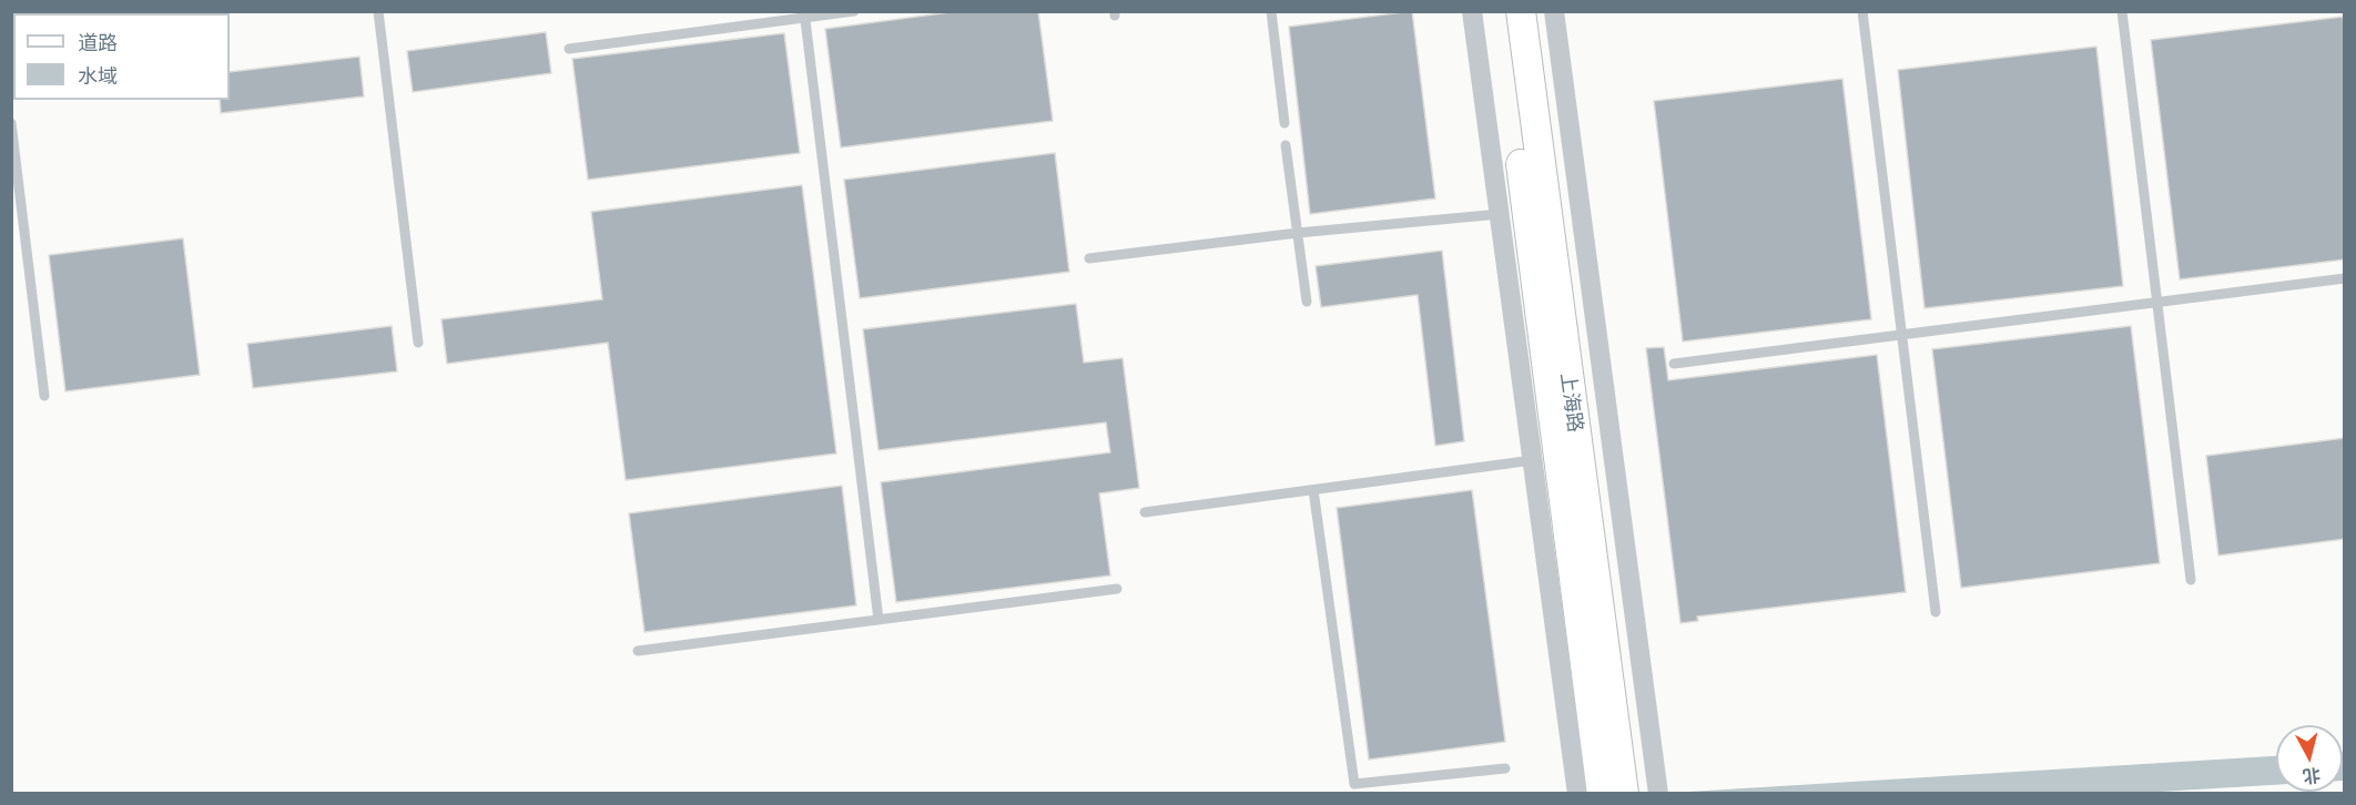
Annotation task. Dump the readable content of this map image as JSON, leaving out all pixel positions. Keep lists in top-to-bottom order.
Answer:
{
  "streets": {
    "main road": ["上海路"]
  },
  "legend": ["道路", "水域"],
  "north": "bottom"
}
